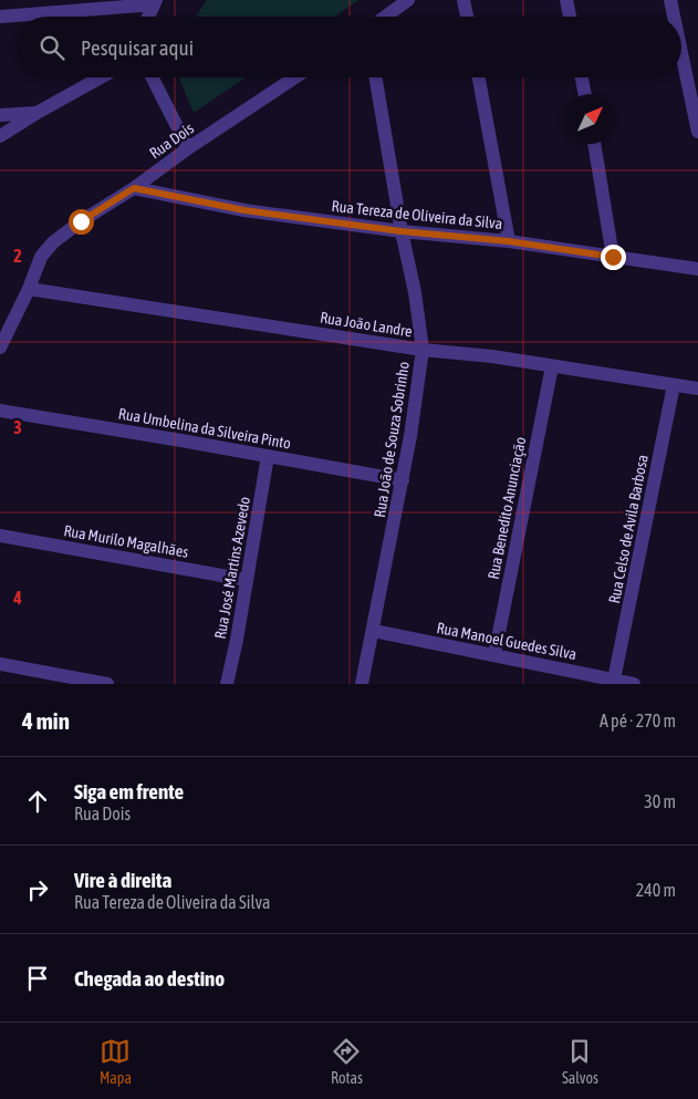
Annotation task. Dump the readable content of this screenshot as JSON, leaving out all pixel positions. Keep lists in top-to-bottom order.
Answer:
{
  "streets": {
    "street": [
      "Rua Dois",
      "Rua Tereza de Oliveira da Silva",
      "Rua João Landre",
      "Rua Umbelina da Silveira Pinto",
      "Rua João de Souza Sobrinho",
      "Rua Benedito Anunciação",
      "Rua Celso de Avila Barbosa",
      "Rua Murilo Magalhães",
      "Rua José Martins Azevedo",
      "Rua Manoel Guedes Silva"
    ]
  },
  "crossings": [
    ["Rua Dois", "Rua Tereza de Oliveira da Silva"],
    ["Rua Dois", "Rua João Landre"],
    ["Rua Tereza de Oliveira da Silva", "Rua João de Souza Sobrinho"],
    ["Rua João Landre", "Rua João de Souza Sobrinho"],
    ["Rua João Landre", "Rua Benedito Anunciação"],
    ["Rua João Landre", "Rua Celso de Avila Barbosa"],
    ["Rua Umbelina da Silveira Pinto", "Rua João de Souza Sobrinho"],
    ["Rua Umbelina da Silveira Pinto", "Rua José Martins Azevedo"],
    ["Rua João de Souza Sobrinho", "Rua Manoel Guedes Silva"],
    ["Rua Benedito Anunciação", "Rua Manoel Guedes Silva"],
    ["Rua Celso de Avila Barbosa", "Rua Manoel Guedes Silva"],
    ["Rua Murilo Magalhães", "Rua José Martins Azevedo"]
  ],
  "north": "top right",
  "page": {
    "search": "Pesquisar aqui",
    "heading": ["4 min", "A pé · 270 m"],
    "list": [
      ["Siga em frente", "Rua Dois", "30 m"],
      ["Vire à direita", "Rua Tereza de Oliveira da Silva", "240 m"],
      "Chegada ao destino"
    ],
    "nav": ["Mapa", "Rotas", "Salvos"]
  },
  "grid": {
    "rows": ["2", "3", "4"]
  }
}
